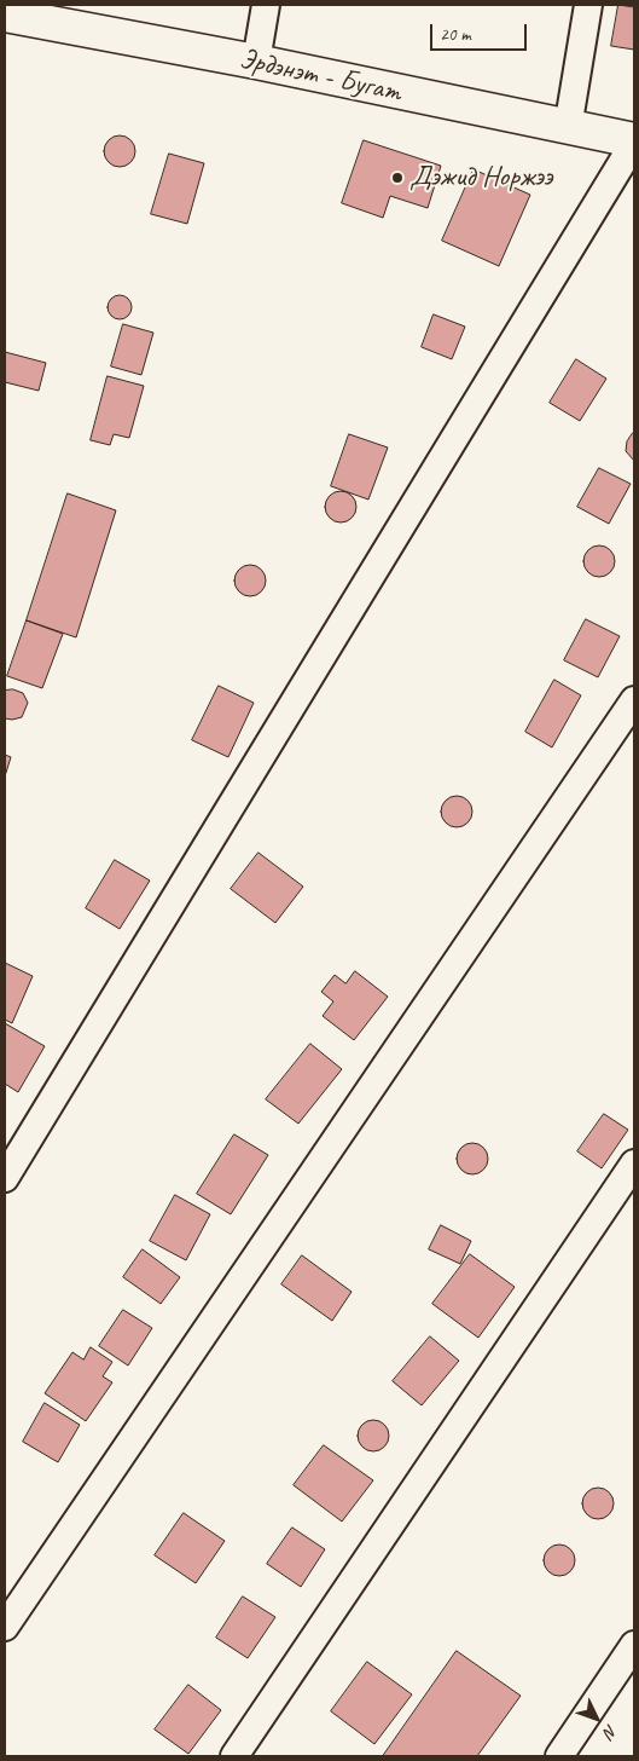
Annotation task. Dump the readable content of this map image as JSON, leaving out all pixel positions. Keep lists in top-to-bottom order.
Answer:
{
  "streets": {
    "street": ["Эрдэнэт - Бугат"]
  },
  "places": ["Дэжид Норжээ"],
  "scale_bar": "20 m",
  "north": "bottom right"
}
